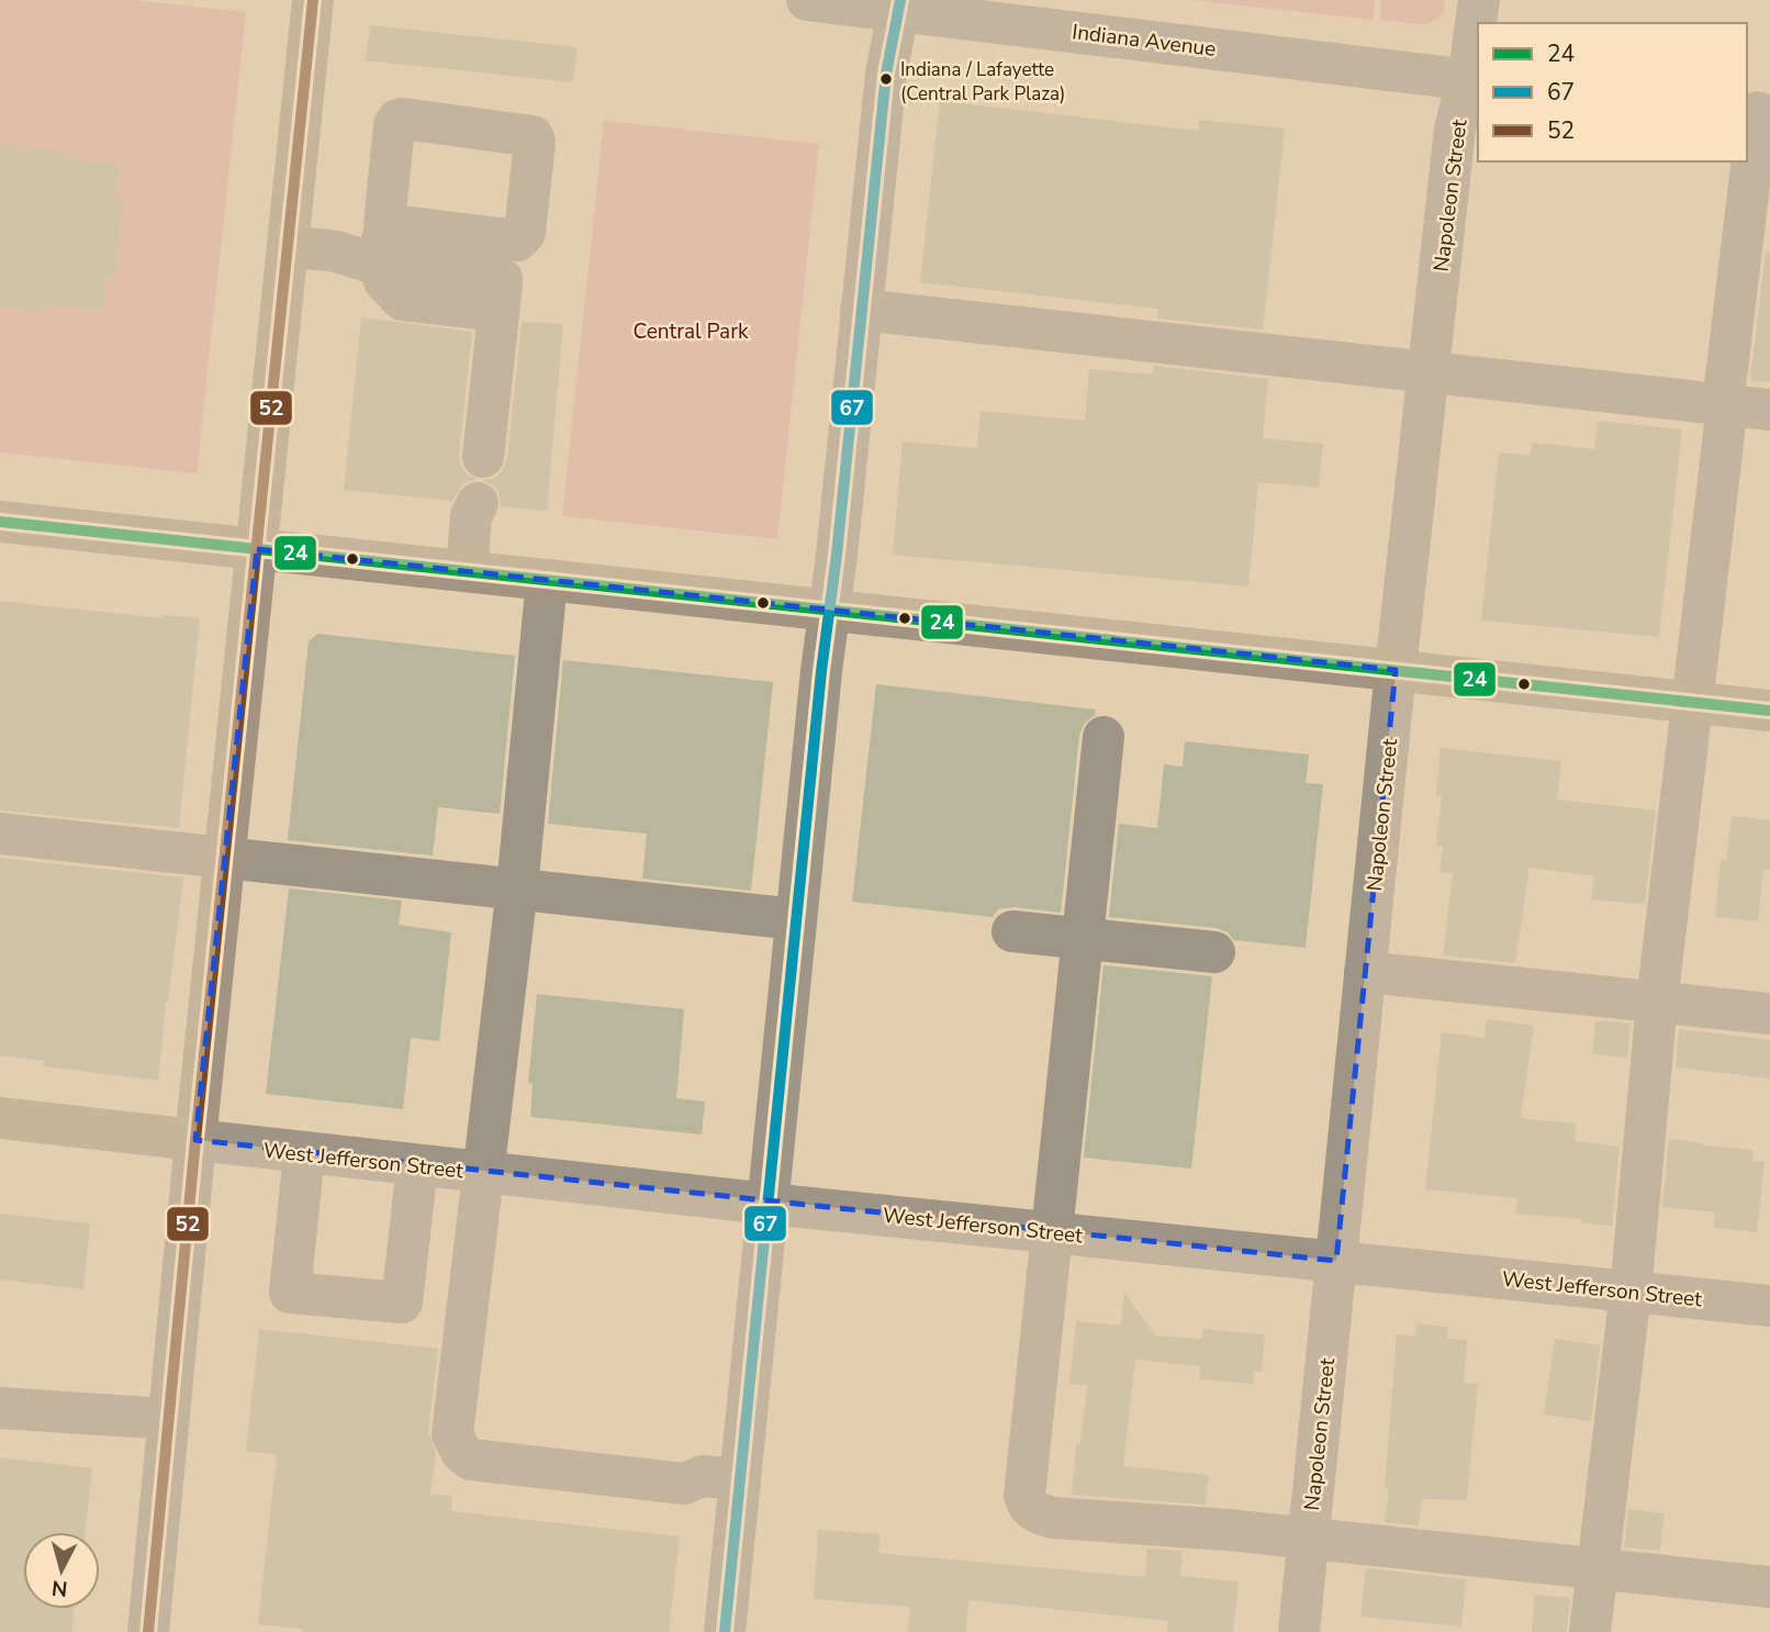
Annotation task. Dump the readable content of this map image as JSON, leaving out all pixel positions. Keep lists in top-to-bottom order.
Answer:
{
  "streets": {
    "street": ["Indiana Avenue", "Napoleon Street", "West Jefferson Street"]
  },
  "crossings": [
    ["Indiana Avenue", "Napoleon Street"],
    ["Napoleon Street", "West Jefferson Street"]
  ],
  "parks": ["Central Park"],
  "places": ["Indiana / Lafayette (Central Park Plaza)"],
  "lines": ["transit line 67", "transit line 52", "transit line 24"],
  "legend": ["24", "67", "52"],
  "north": "bottom"
}
